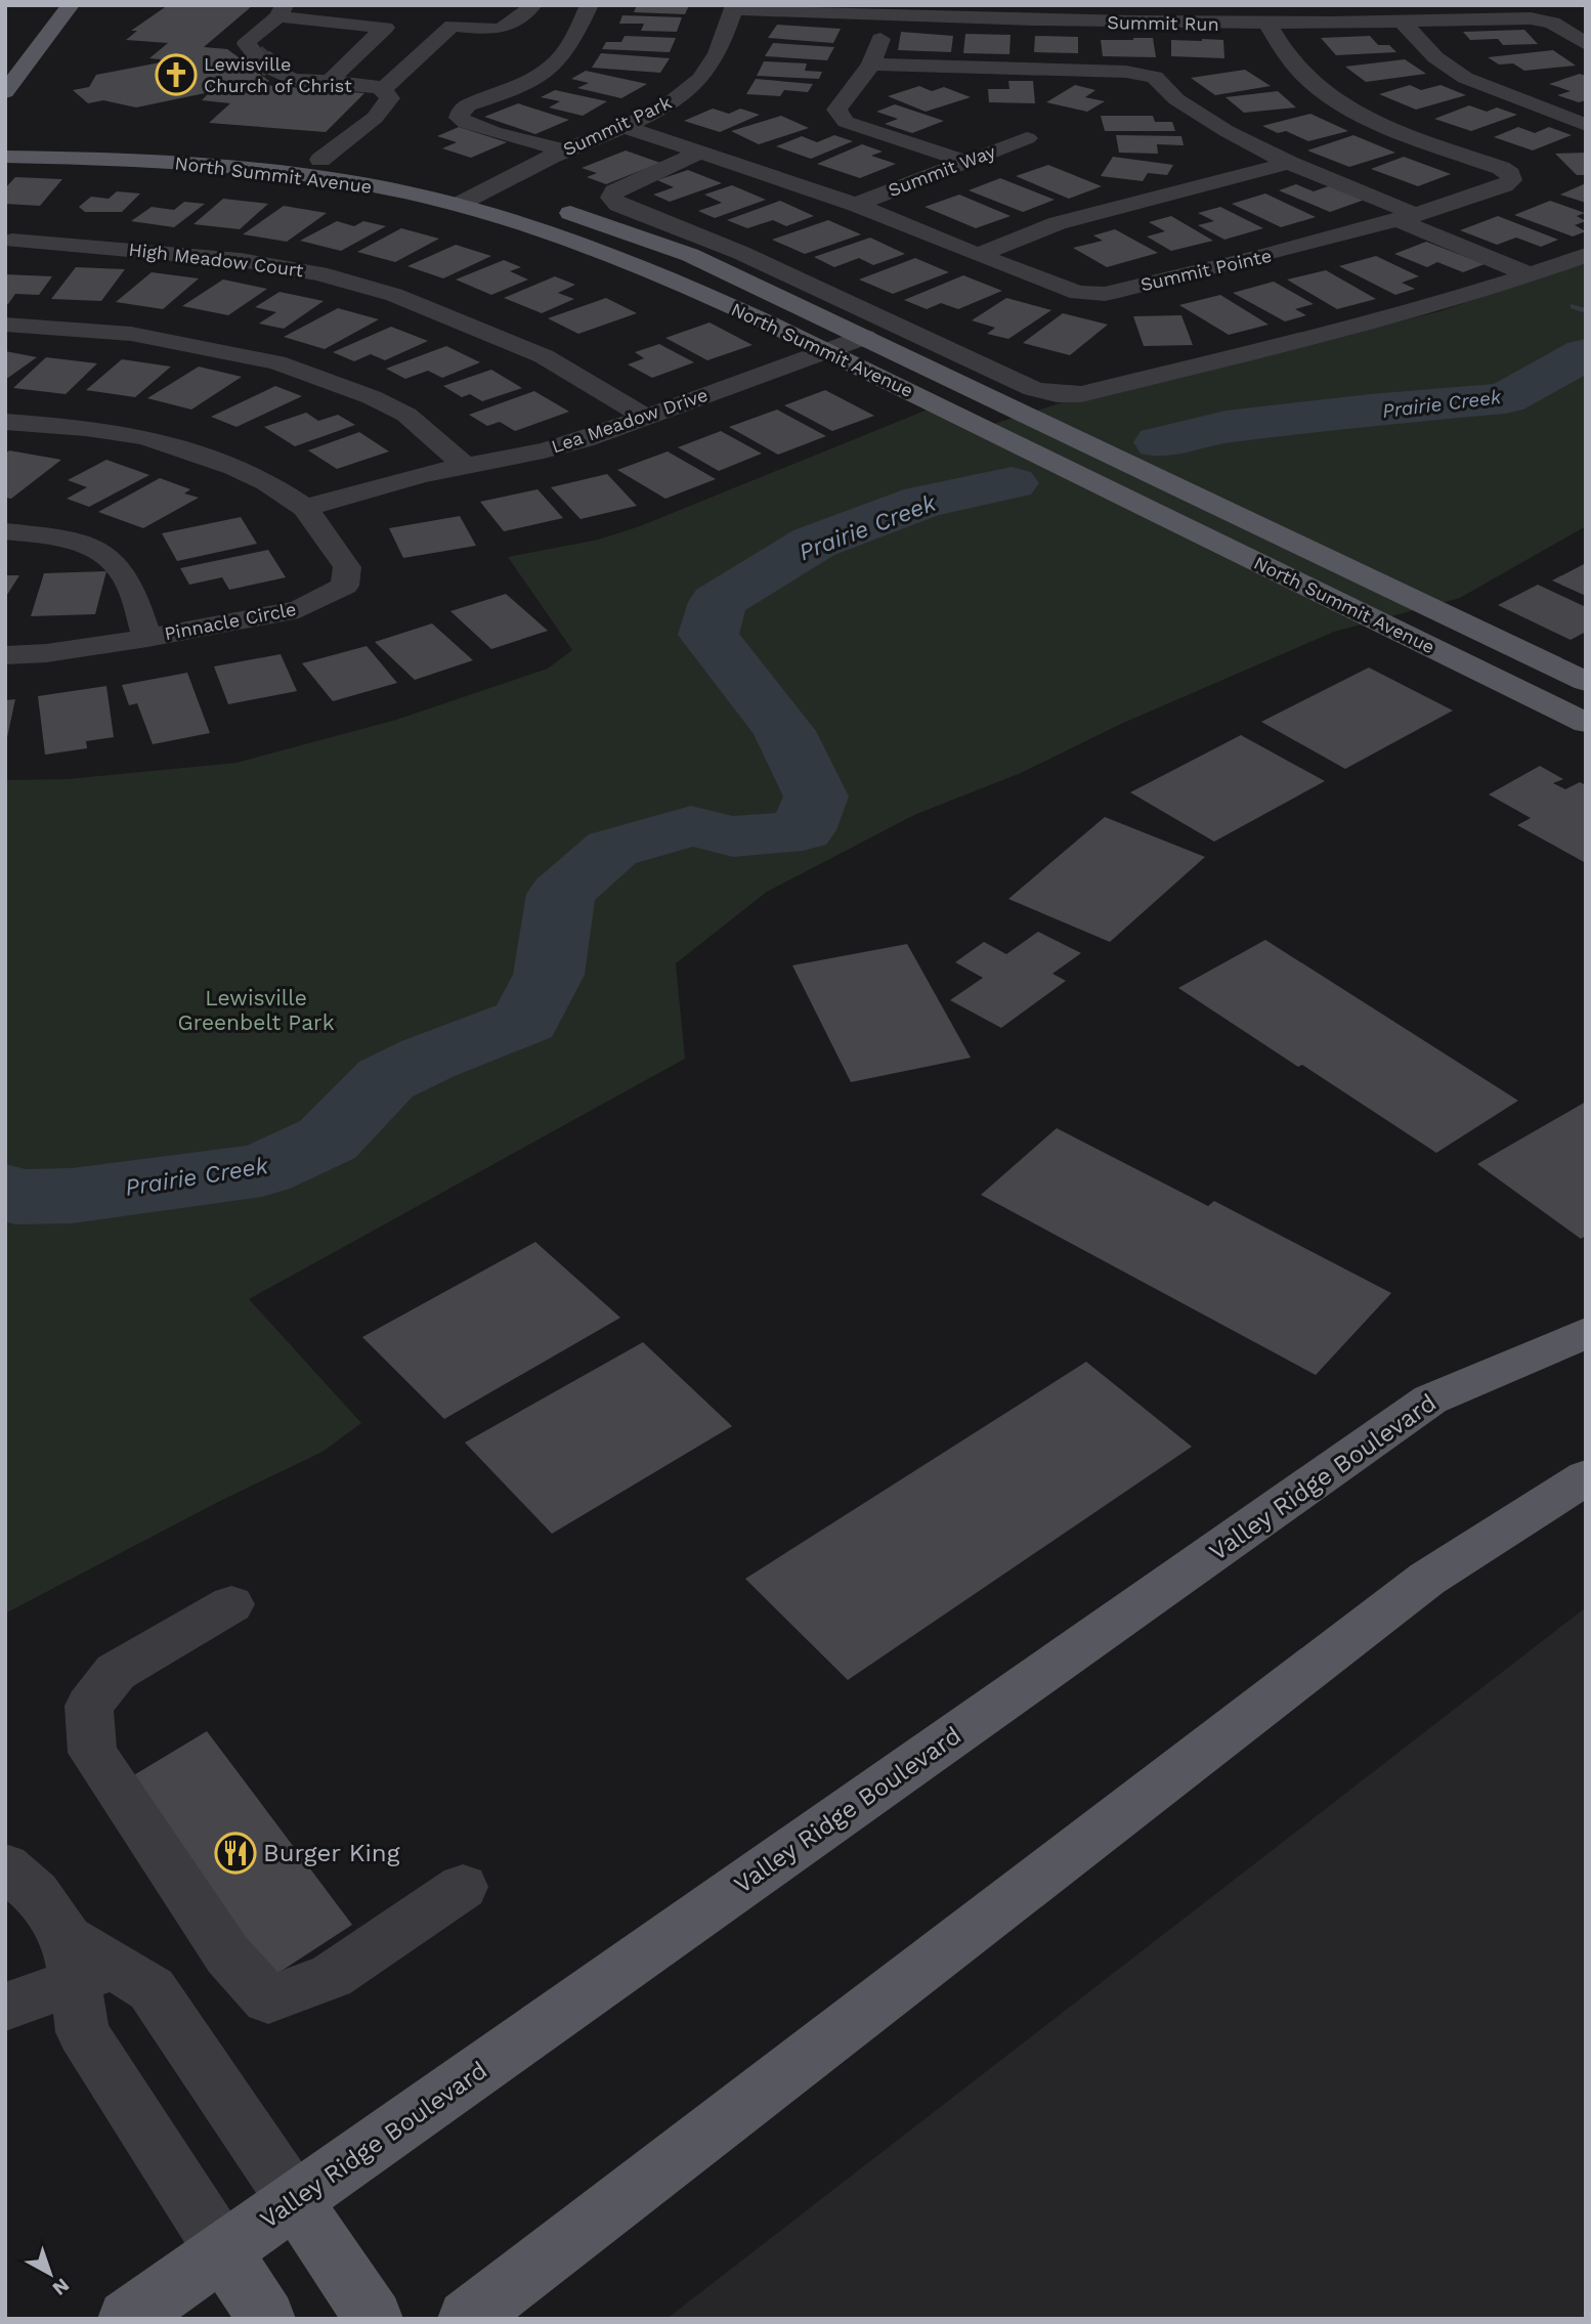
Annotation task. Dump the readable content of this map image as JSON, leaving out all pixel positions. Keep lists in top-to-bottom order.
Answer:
{
  "streets": {
    "main road": ["North Summit Avenue", "Valley Ridge Boulevard"],
    "street": [
      "Summit Run",
      "Summit Park",
      "Summit Way",
      "High Meadow Court",
      "Summit Pointe",
      "Lea Meadow Drive",
      "Pinnacle Circle"
    ]
  },
  "crossings": [
    ["Summit Run", "Summit Park"],
    ["Summit Run", "Summit Pointe"],
    ["Summit Park", "North Summit Avenue"],
    ["Summit Park", "Summit Pointe"],
    ["Summit Way", "Summit Pointe"],
    ["North Summit Avenue", "Lea Meadow Drive"],
    ["High Meadow Court", "Lea Meadow Drive"],
    ["Lea Meadow Drive", "Pinnacle Circle"]
  ],
  "water": ["Prairie Creek"],
  "parks": ["Lewisville Greenbelt Park"],
  "places": {
    "church": ["Lewisville Church of Christ"],
    "restaurant": ["Burger King"]
  },
  "north": "bottom right"
}
